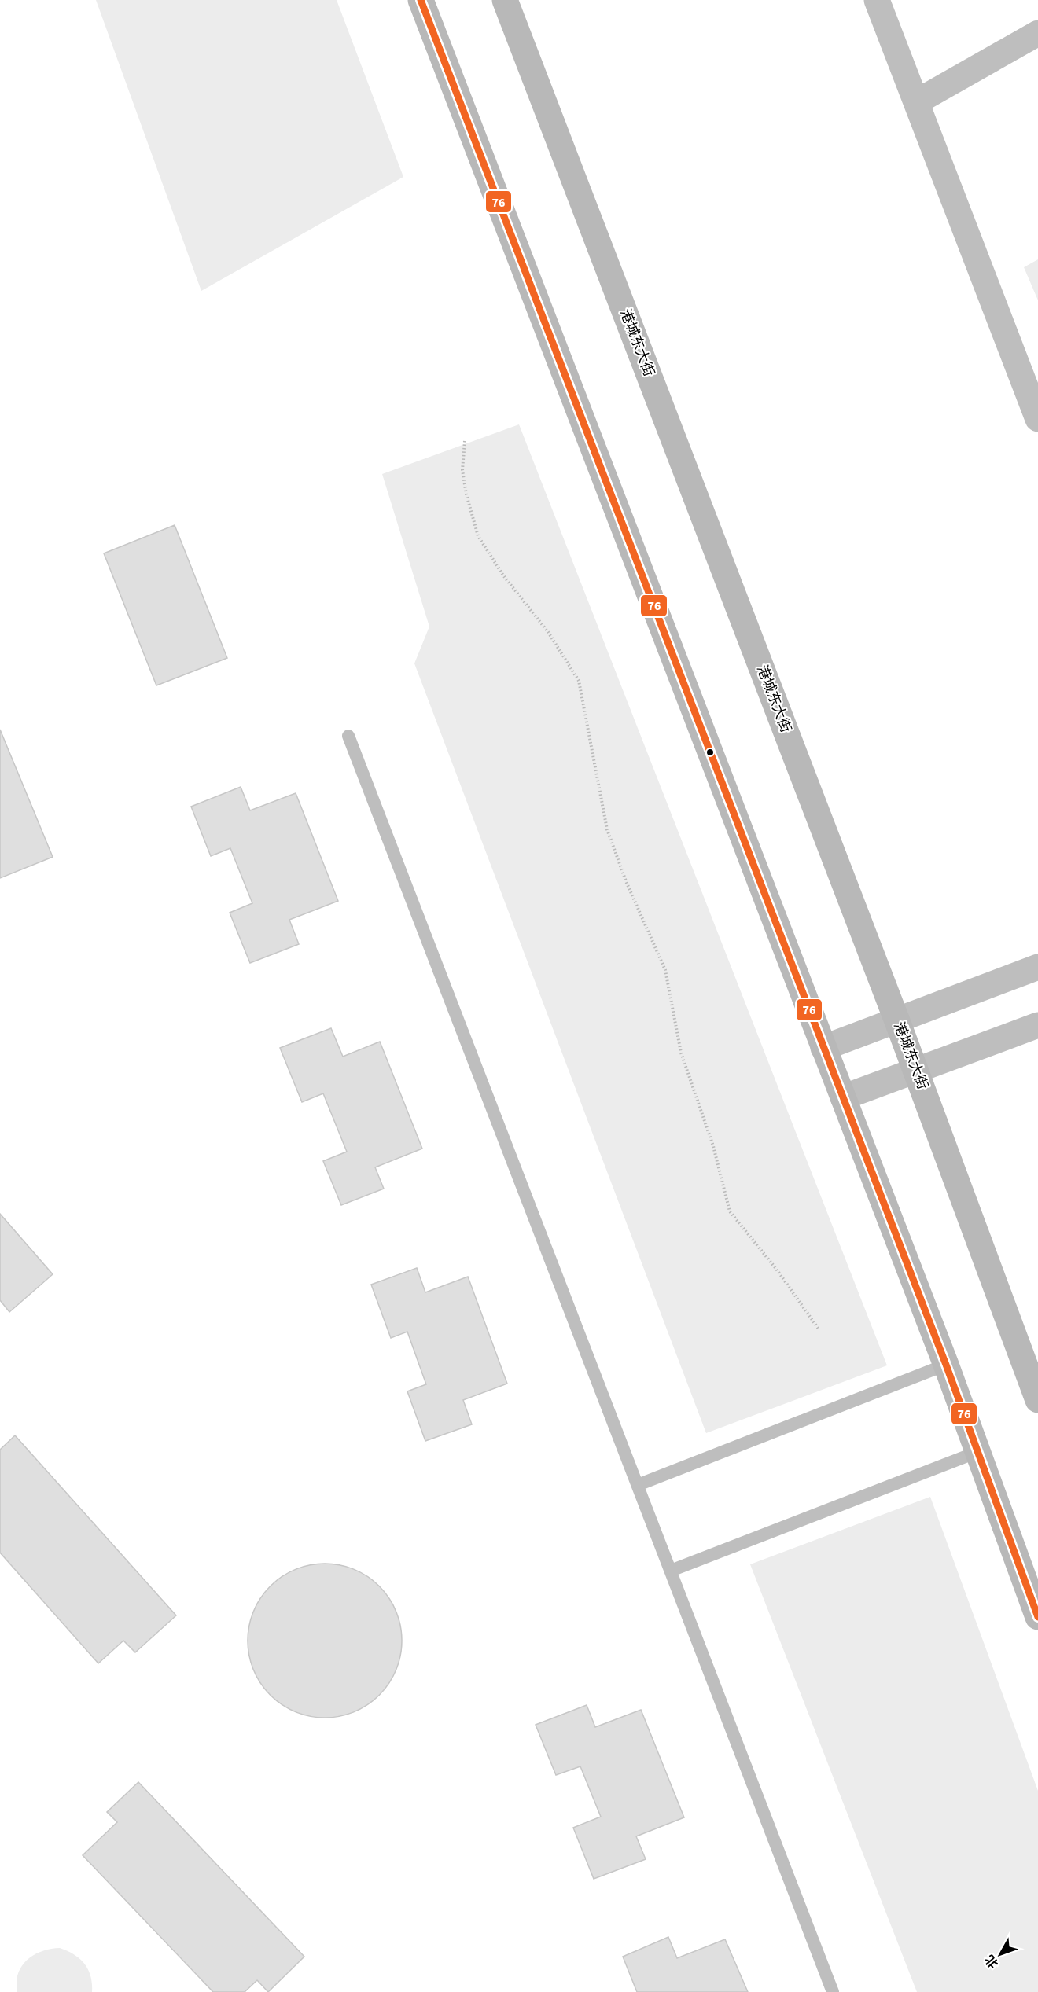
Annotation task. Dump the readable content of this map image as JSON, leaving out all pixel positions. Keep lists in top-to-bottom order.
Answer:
{
  "streets": {
    "main road": ["港城东大街"]
  },
  "lines": ["transit line 76"],
  "north": "bottom left"
}
